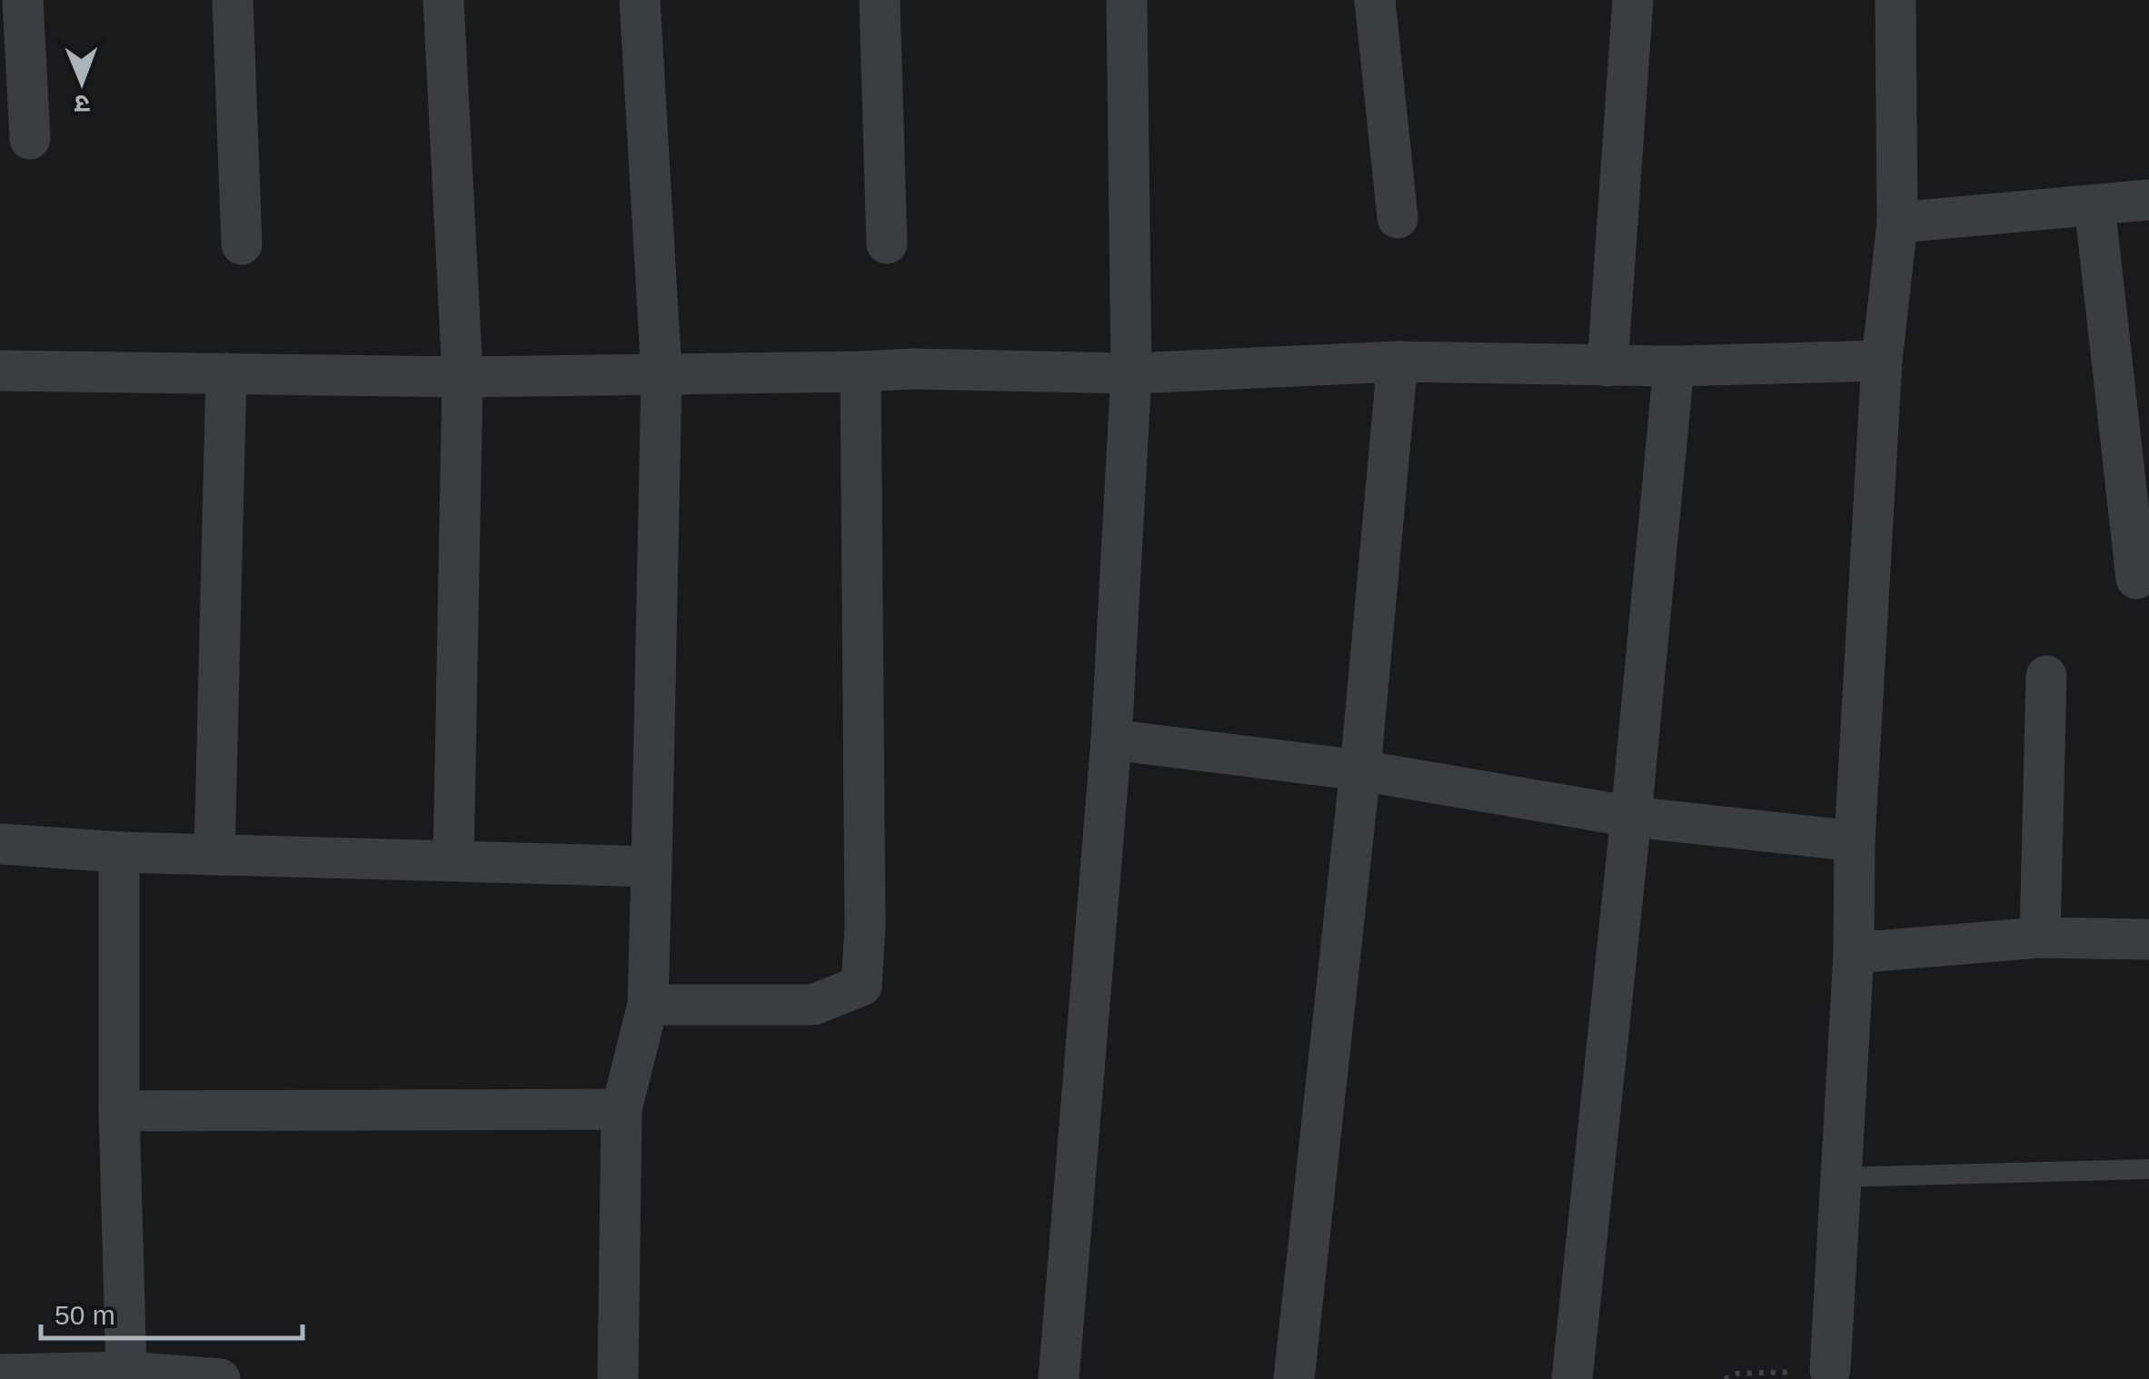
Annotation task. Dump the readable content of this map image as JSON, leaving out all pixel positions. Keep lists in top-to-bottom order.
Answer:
{
  "scale_bar": "50 m",
  "north": "bottom"
}
